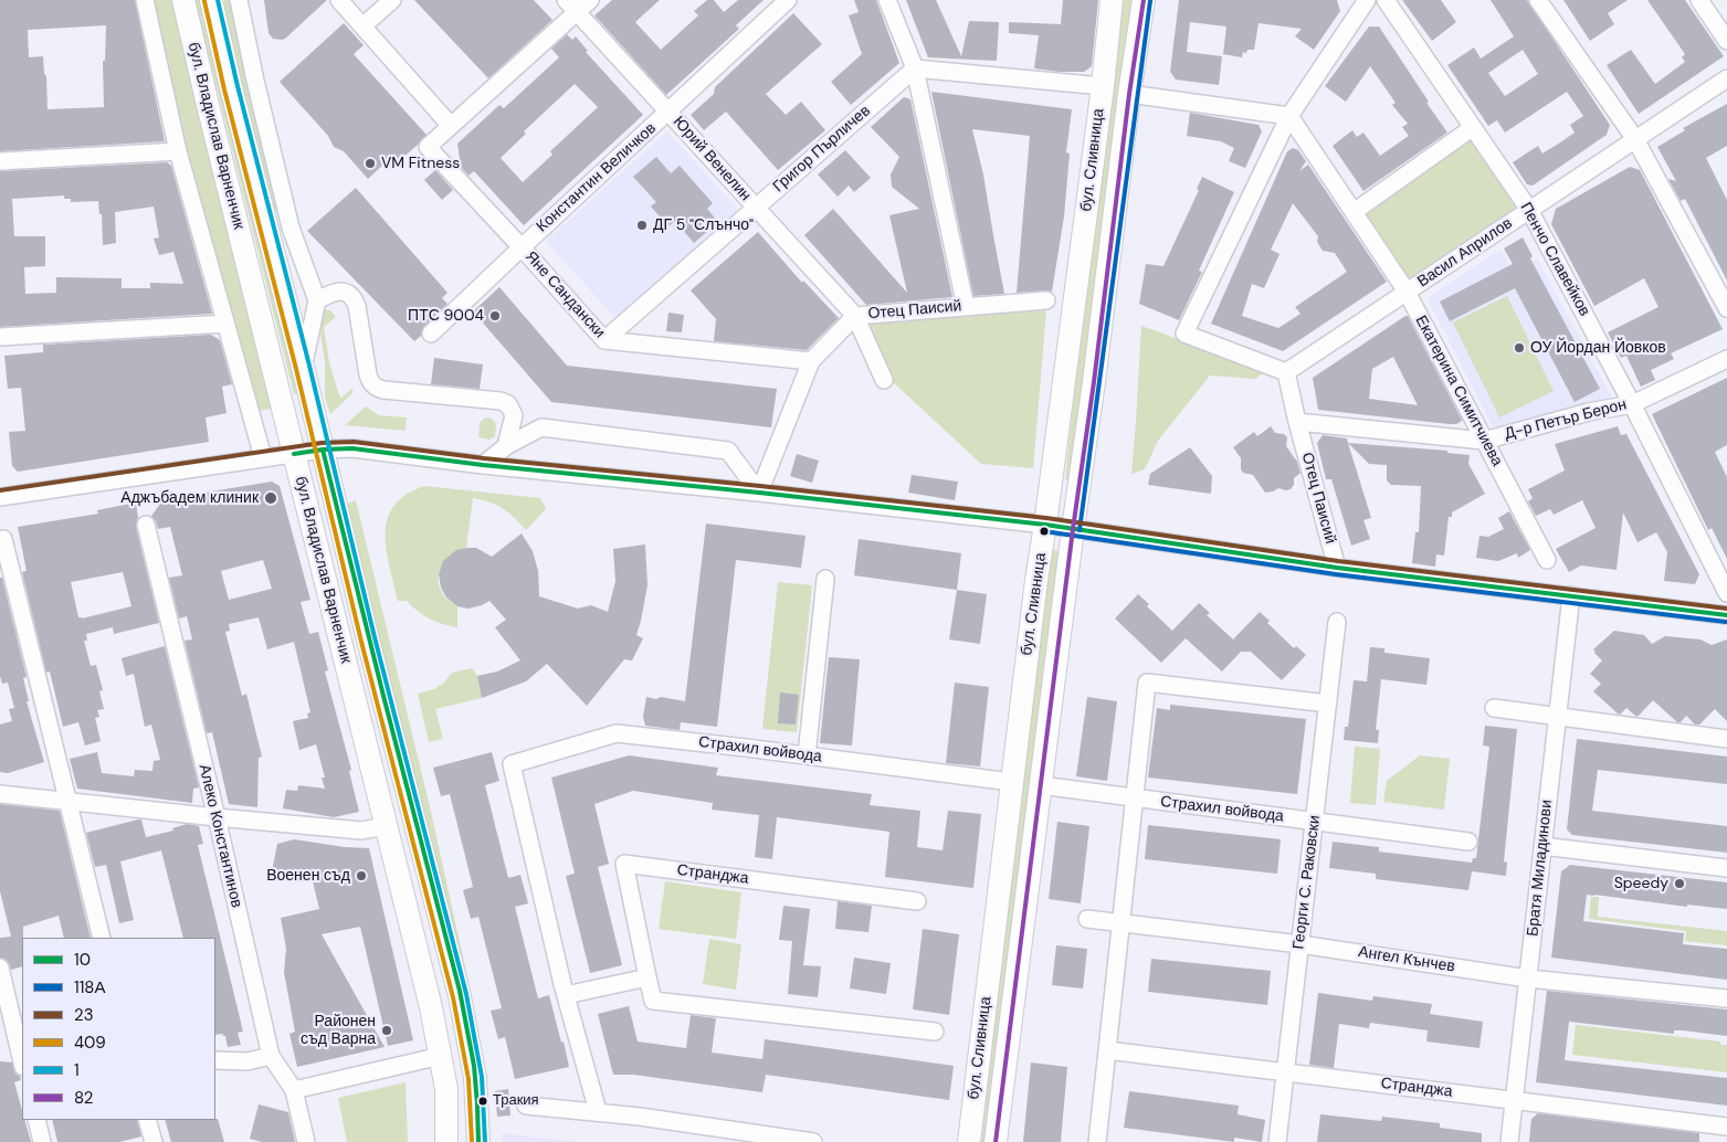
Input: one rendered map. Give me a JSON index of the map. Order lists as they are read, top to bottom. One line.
{"streets":{"main road":["бул. Владислав Варненчик","бул. Сливница"],"street":["Григор Пърличев","Юрий Венелин","Константин Величков","Васил Априлов","Пенчо Славейков","Яне Сандански","Отец Паисий","Екатерина Симитчиева","Д-р Петър Берон","Страхил войвода","Алеко Константинов","Братя Миладинови","Странджа","Георги С. Раковски","Ангел Кънчев"]},"crossings":[["бул. Владислав Варненчик","Отец Паисий"],["Григор Пърличев","Юрий Венелин"],["Григор Пърличев","Яне Сандански"],["Юрий Венелин","Константин Величков"],["Юрий Венелин","Отец Паисий"],["бул. Сливница","Отец Паисий"],["бул. Сливница","Страхил войвода"],["Константин Величков","Яне Сандански"],["Васил Априлов","Пенчо Славейков"],["Васил Априлов","Отец Паисий"],["Васил Априлов","Екатерина Симитчиева"],["Пенчо Славейков","Д-р Петър Берон"],["Яне Сандански","Отец Паисий"],["Отец Паисий","Д-р Петър Берон"],["Отец Паисий","Братя Миладинови"],["Екатерина Симитчиева","Д-р Петър Берон"],["Страхил войвода","Георги С. Раковски"],["Братя Миладинови","Странджа"],["Братя Миладинови","Ангел Кънчев"],["Странджа","Георги С. Раковски"],["Георги С. Раковски","Ангел Кънчев"]],"places":["VM Fitness","ДГ 5 \"Слънчо\"","ПТС 9004","ОУ Йордан Йовков","Аджъбадем клиник","Военен съд","Speedy","Районен съд Варна","Тракия"],"lines":["transit line 1","transit line 82","transit line 118А","transit line 409","transit line 23","transit line 10"],"legend":["10","118А","23","409","1","82"]}
